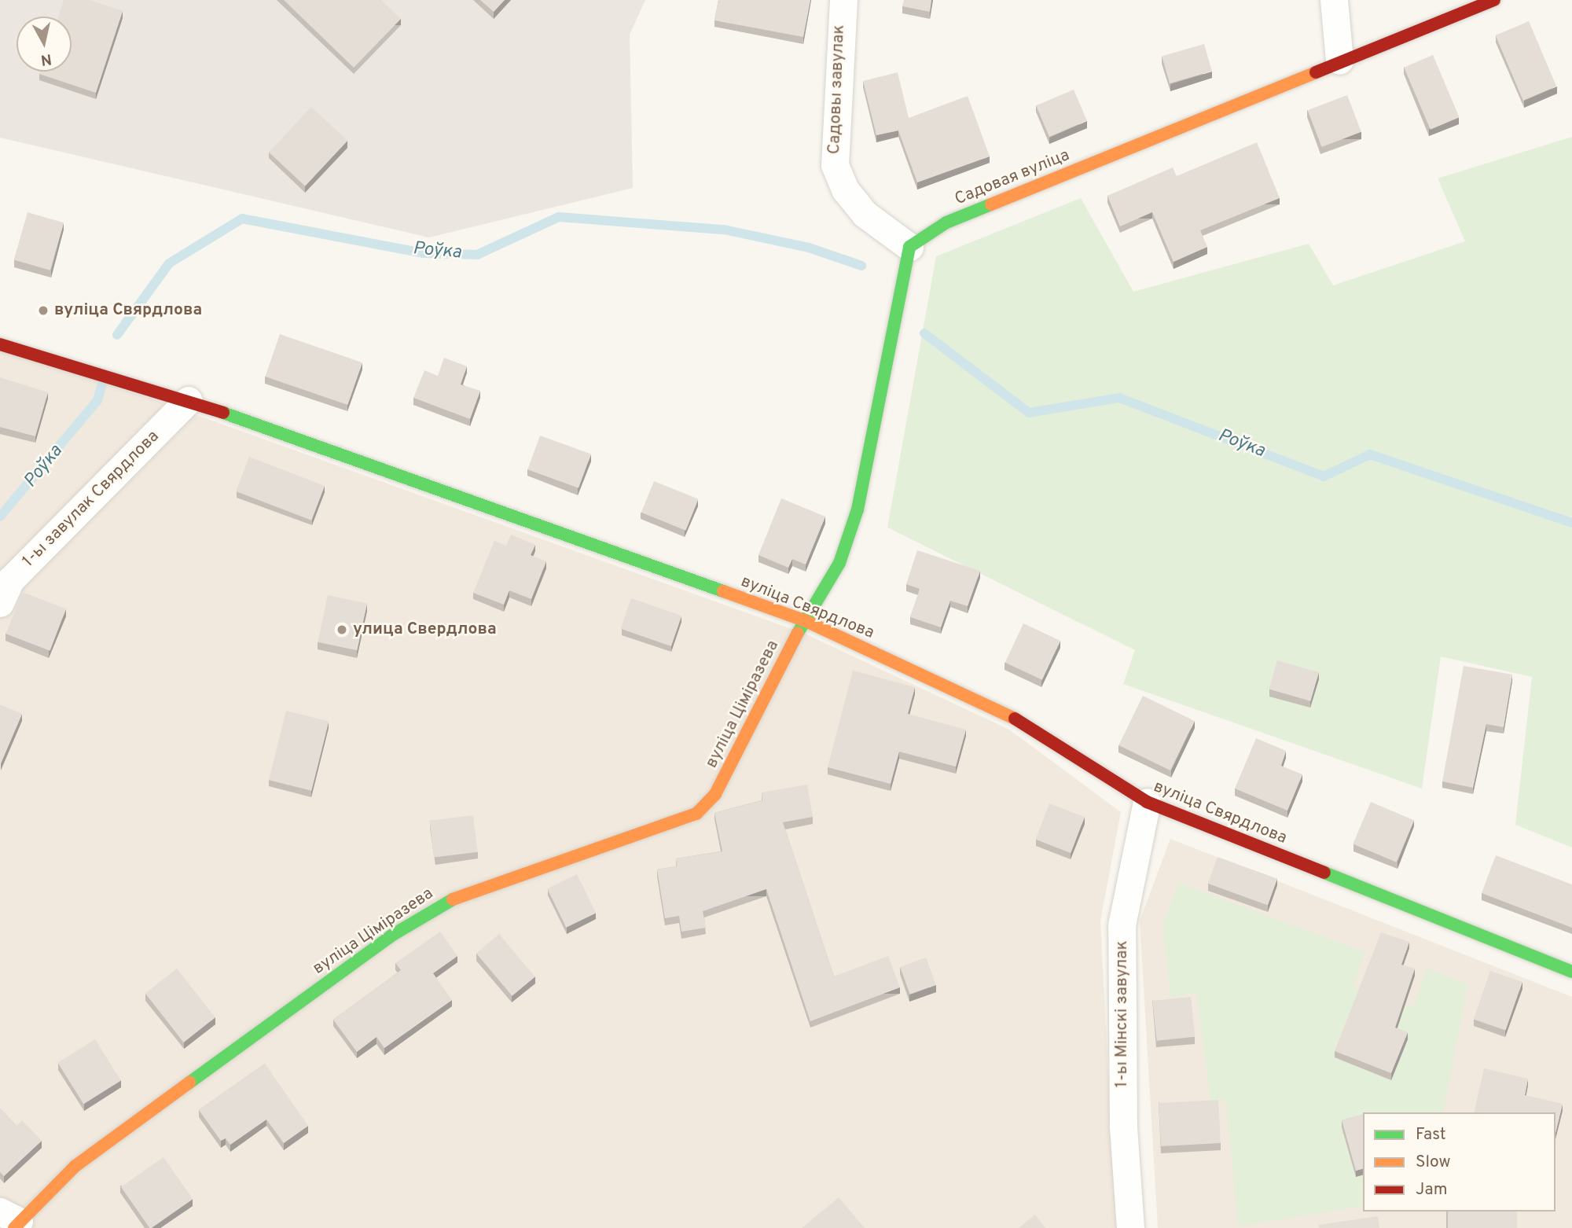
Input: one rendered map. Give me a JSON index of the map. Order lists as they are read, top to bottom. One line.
{"streets":{"street":["Садовы завулак","Садовая вуліца","1-ы завулак Свярдлова","вуліца Свярдлова","вуліца Ціміразева","1-ы Мінскі завулак"]},"crossings":[["Садовы завулак","Садовая вуліца"],["1-ы завулак Свярдлова","вуліца Свярдлова"],["вуліца Свярдлова","вуліца Ціміразева"],["вуліца Свярдлова","1-ы Мінскі завулак"]],"water":["Роўка"],"places":["вуліца Свярдлова","улица Свердлова"],"legend":["Fast","Slow","Jam"],"north":"bottom"}
